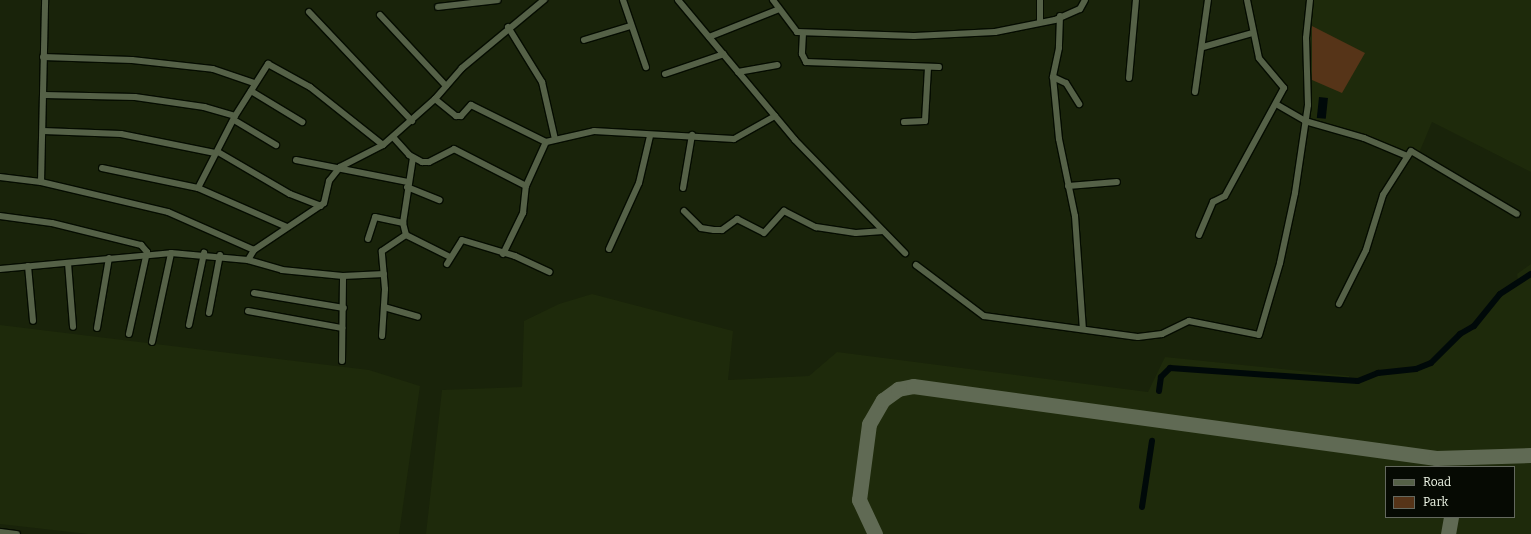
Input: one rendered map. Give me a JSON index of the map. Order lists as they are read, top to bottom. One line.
{"legend":["Road","Park"]}
